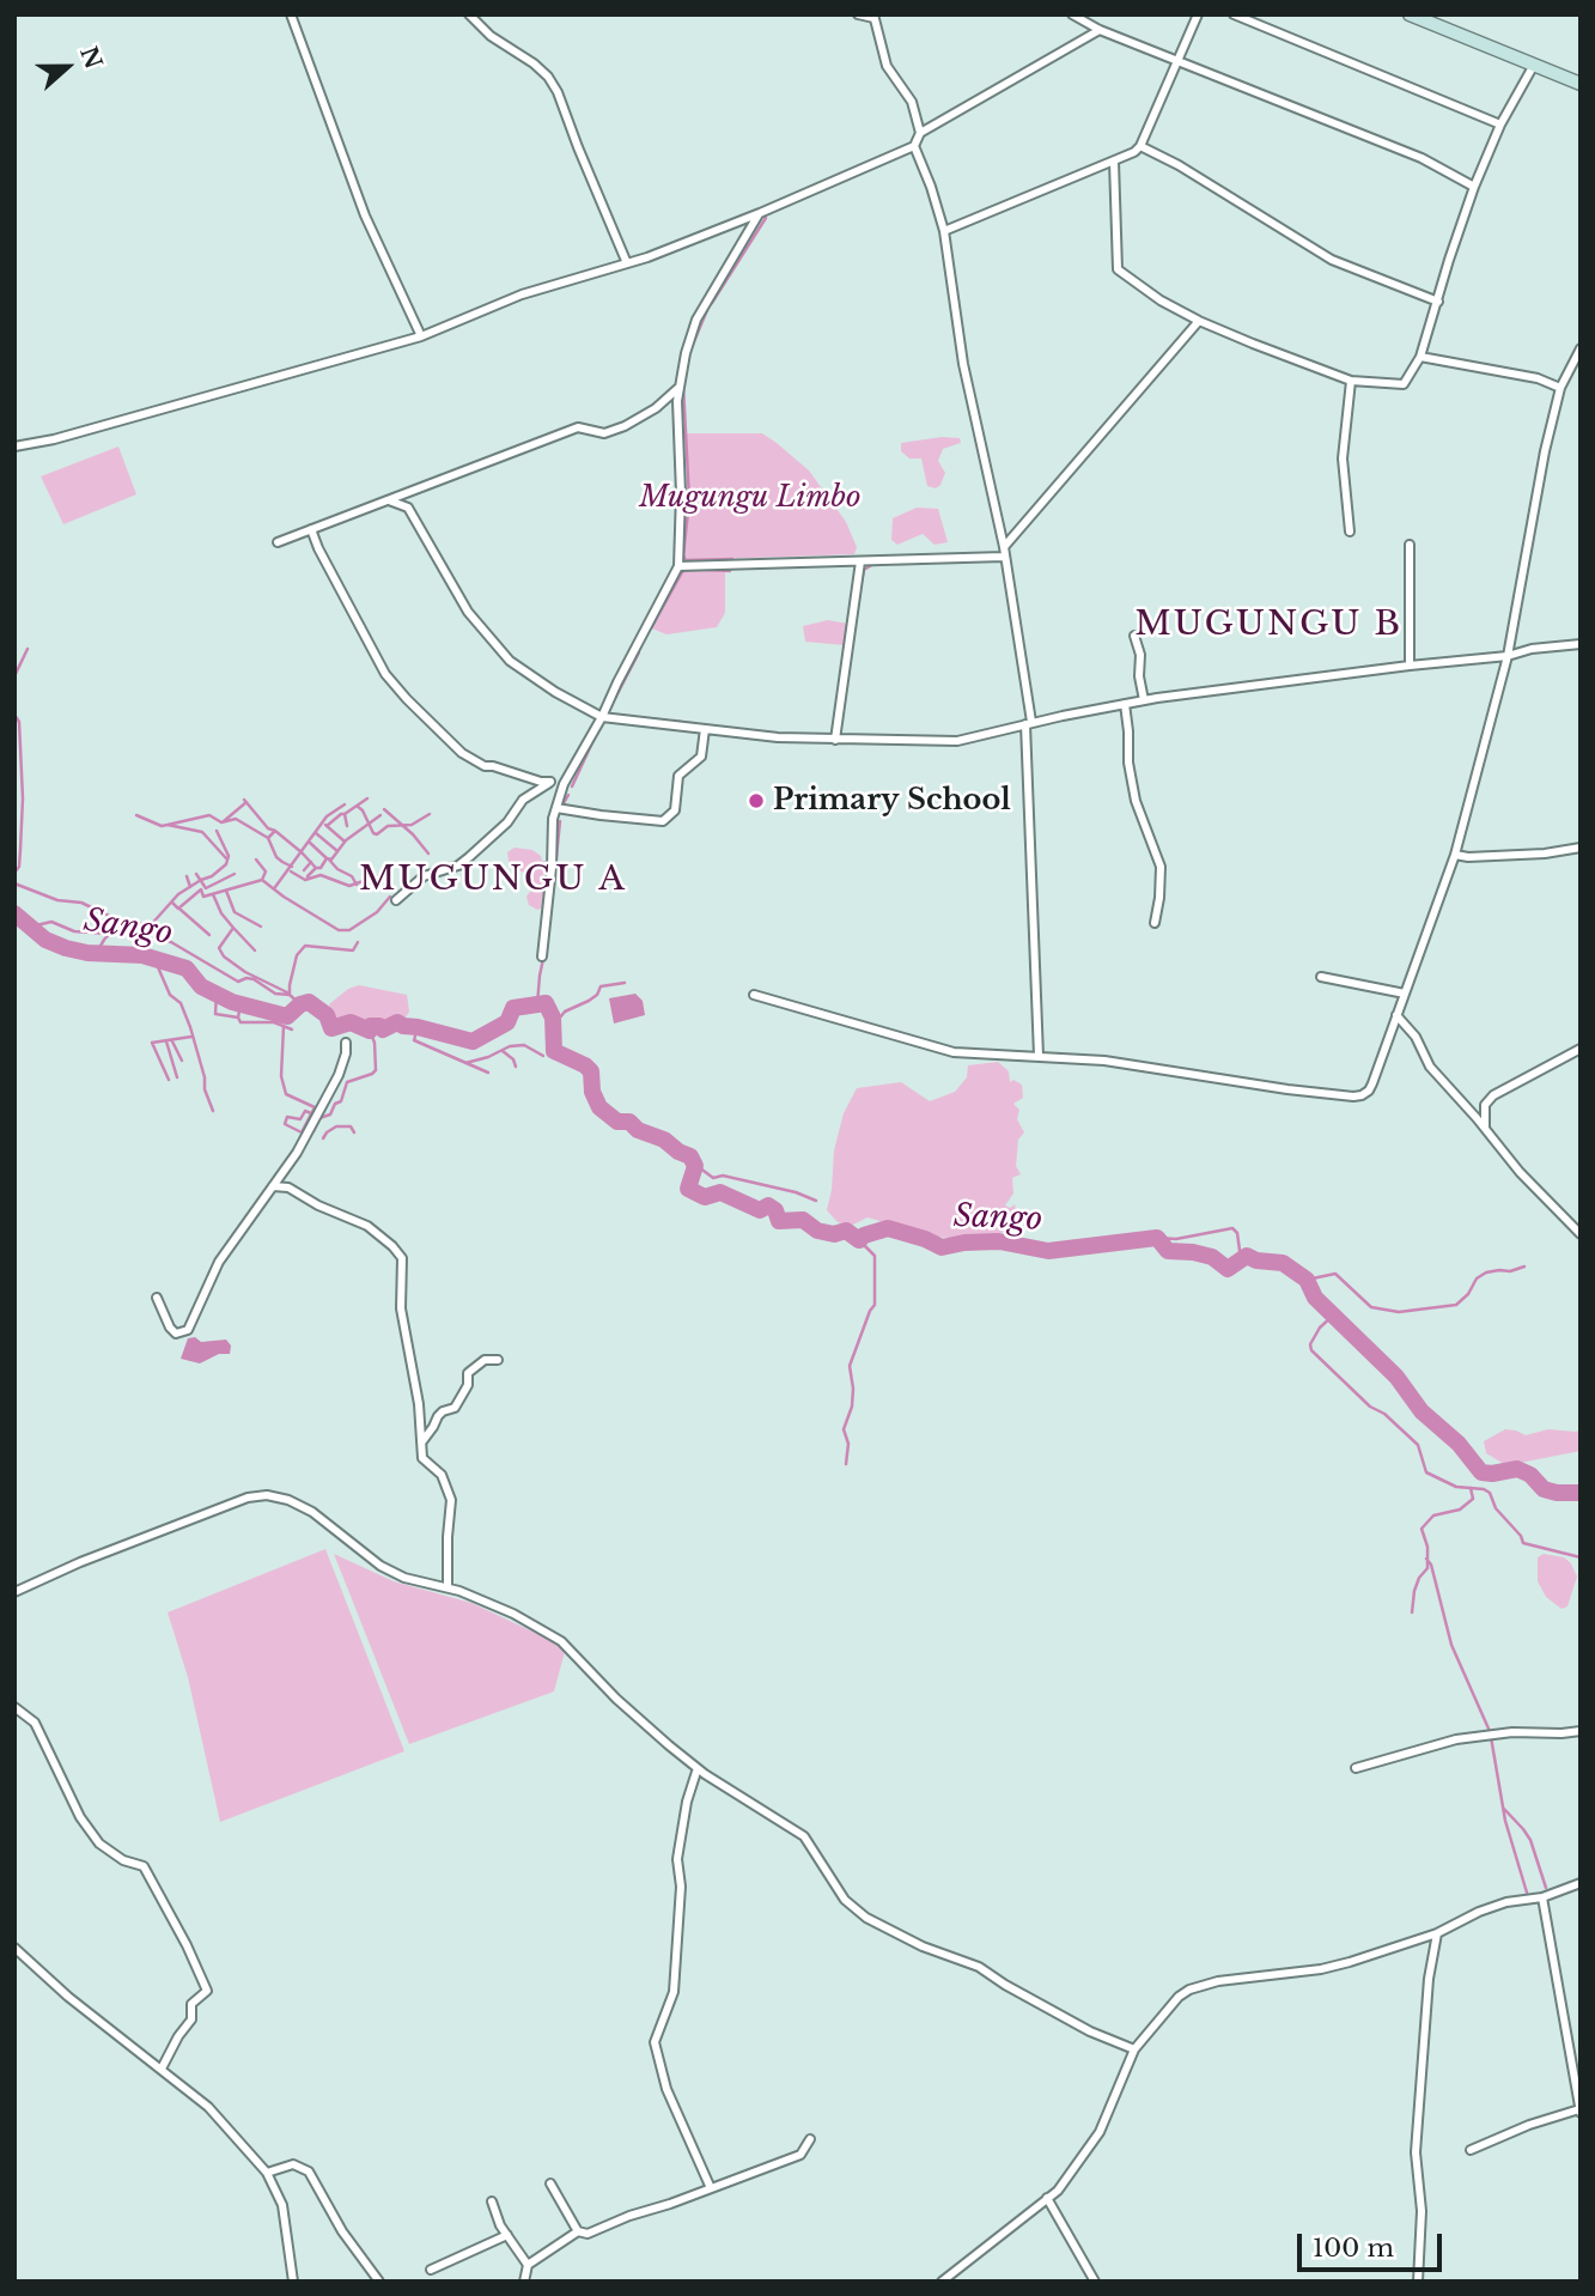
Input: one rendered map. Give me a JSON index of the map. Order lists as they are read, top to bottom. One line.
{"districts":["MUGUNGU B","MUGUNGU A"],"water":["Sango"],"parks":["Mugungu Limbo"],"places":["Primary School"],"scale_bar":"100 m","north":"right"}
